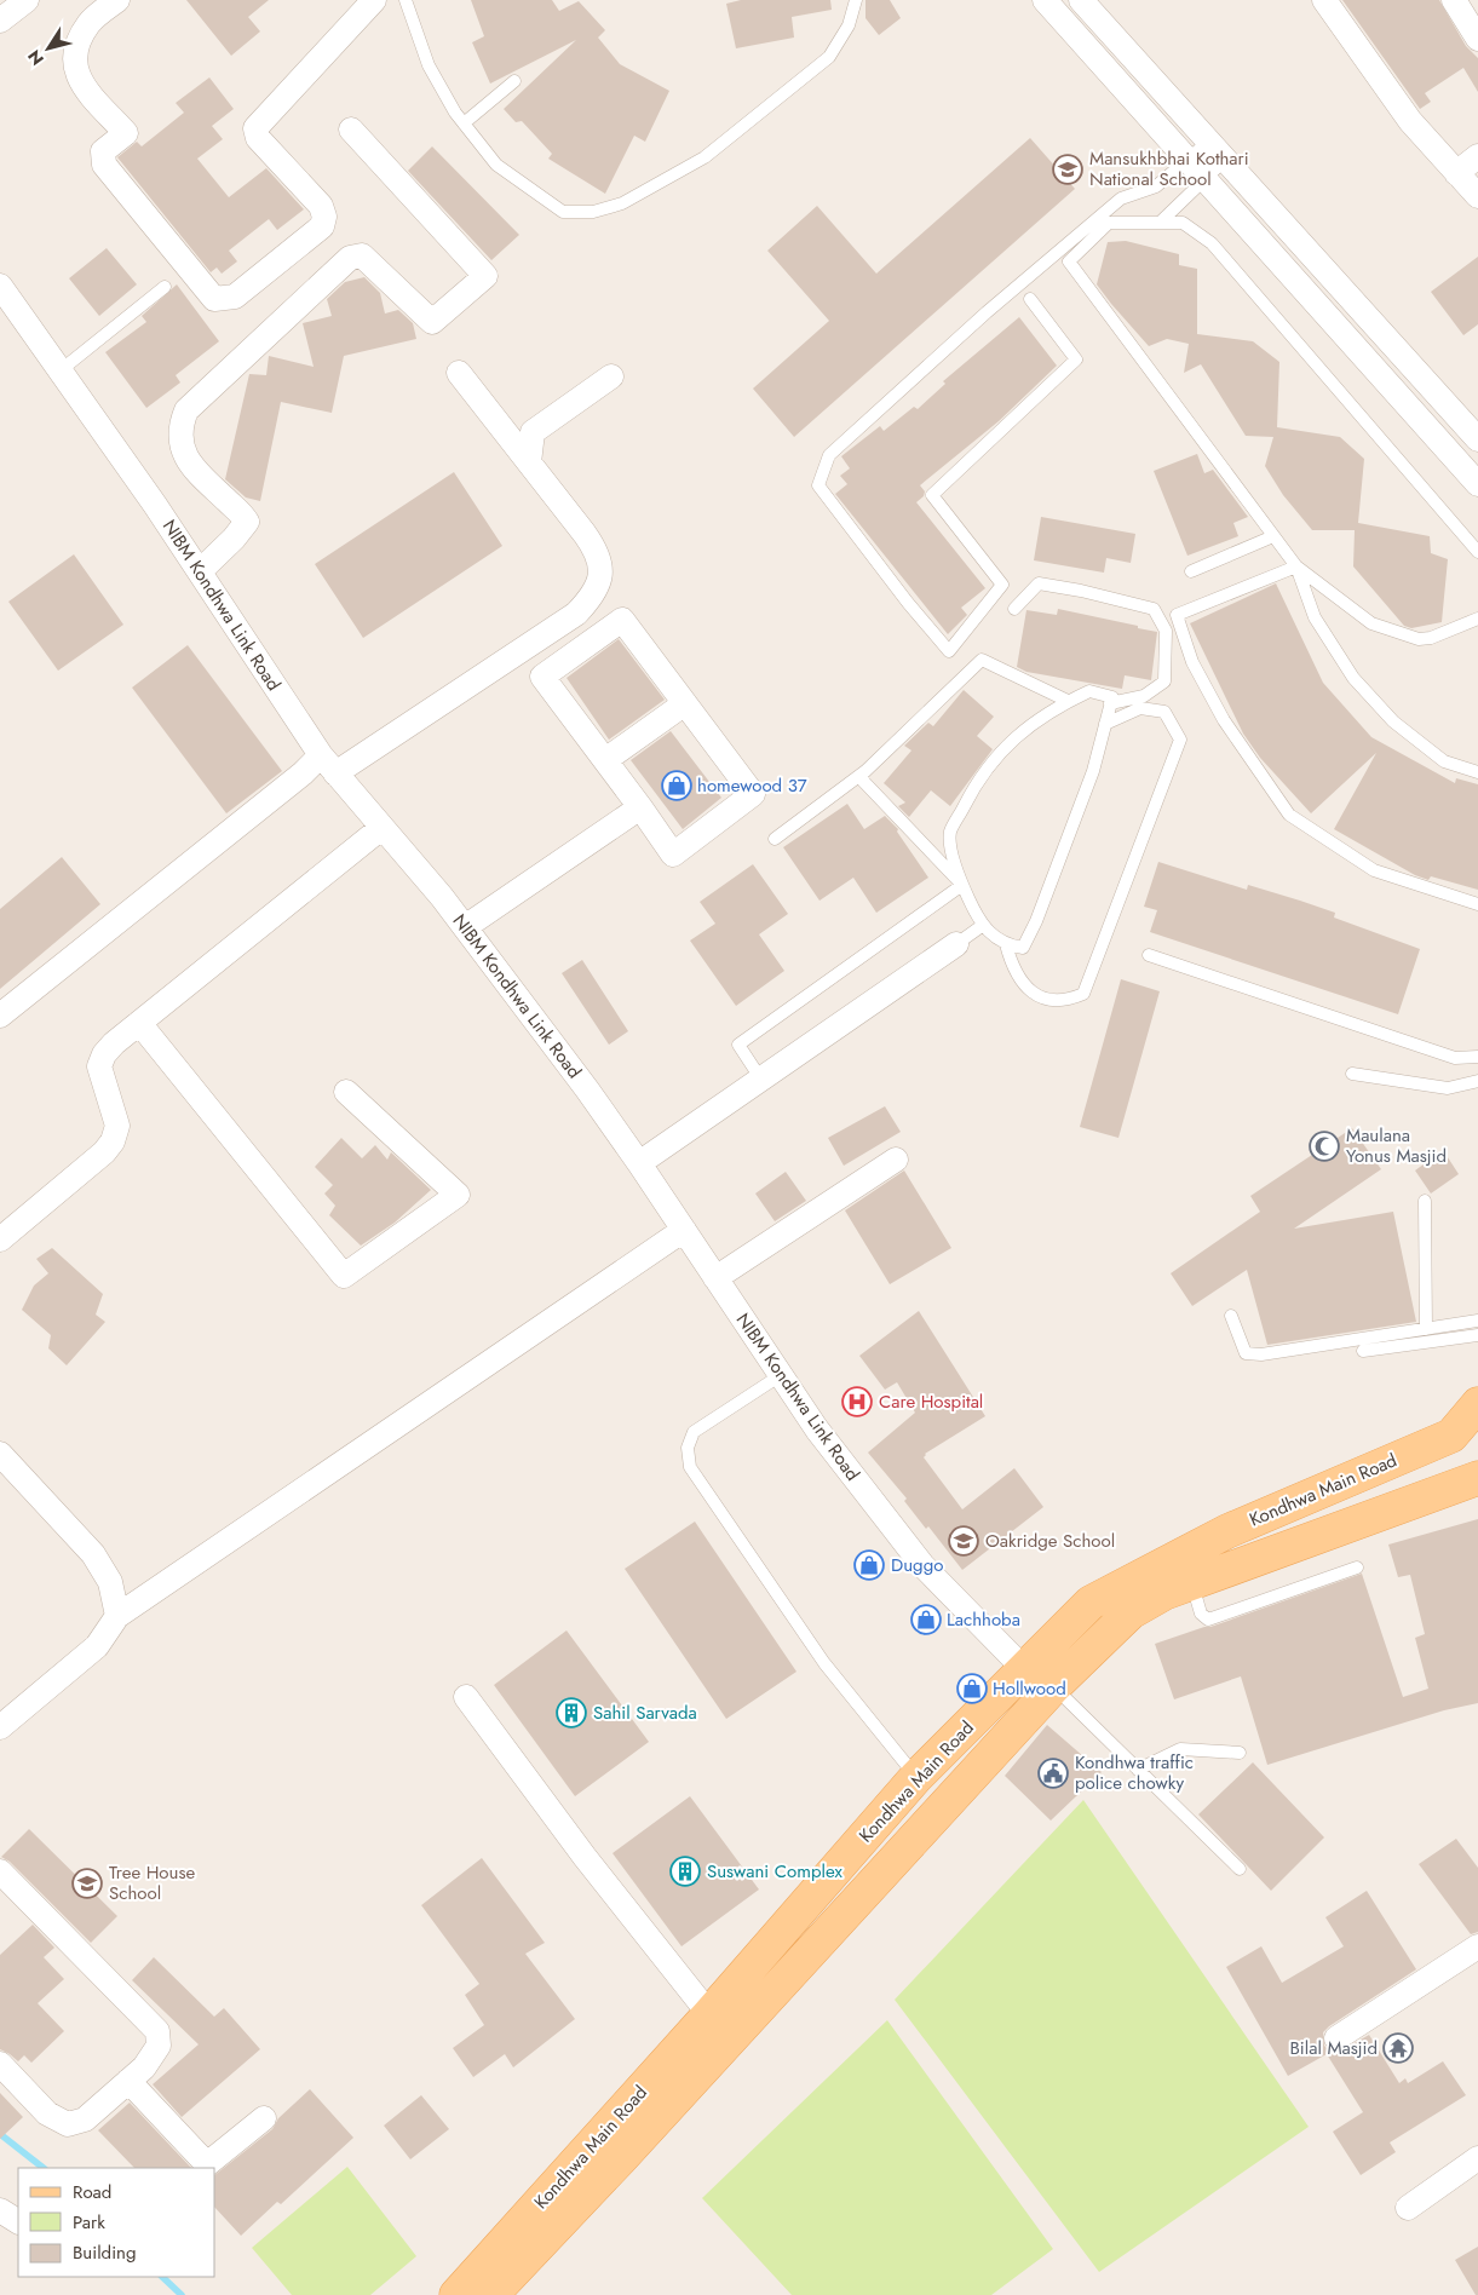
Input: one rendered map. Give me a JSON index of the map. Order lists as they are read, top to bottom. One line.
{"streets":{"main road":["Kondhwa Main Road"],"street":["NIBM Kondhwa Link Road"]},"crossings":[["NIBM Kondhwa Link Road","Kondhwa Main Road"]],"places":{"school or university":["Mansukhbhai Kothari National School","Oakridge School","Tree House School"],"shop":["homewood 37","Duggo","Lachhoba","Hollwood"],"mosque":["Maulana Yonus Masjid"],"hospital":["Care Hospital"],"building":["Sahil Sarvada","Suswani Complex"],"public building":["Kondhwa traffic police chowky"],"temple":["Bilal Masjid"]},"legend":["Road","Park","Building"],"north":"bottom left"}
